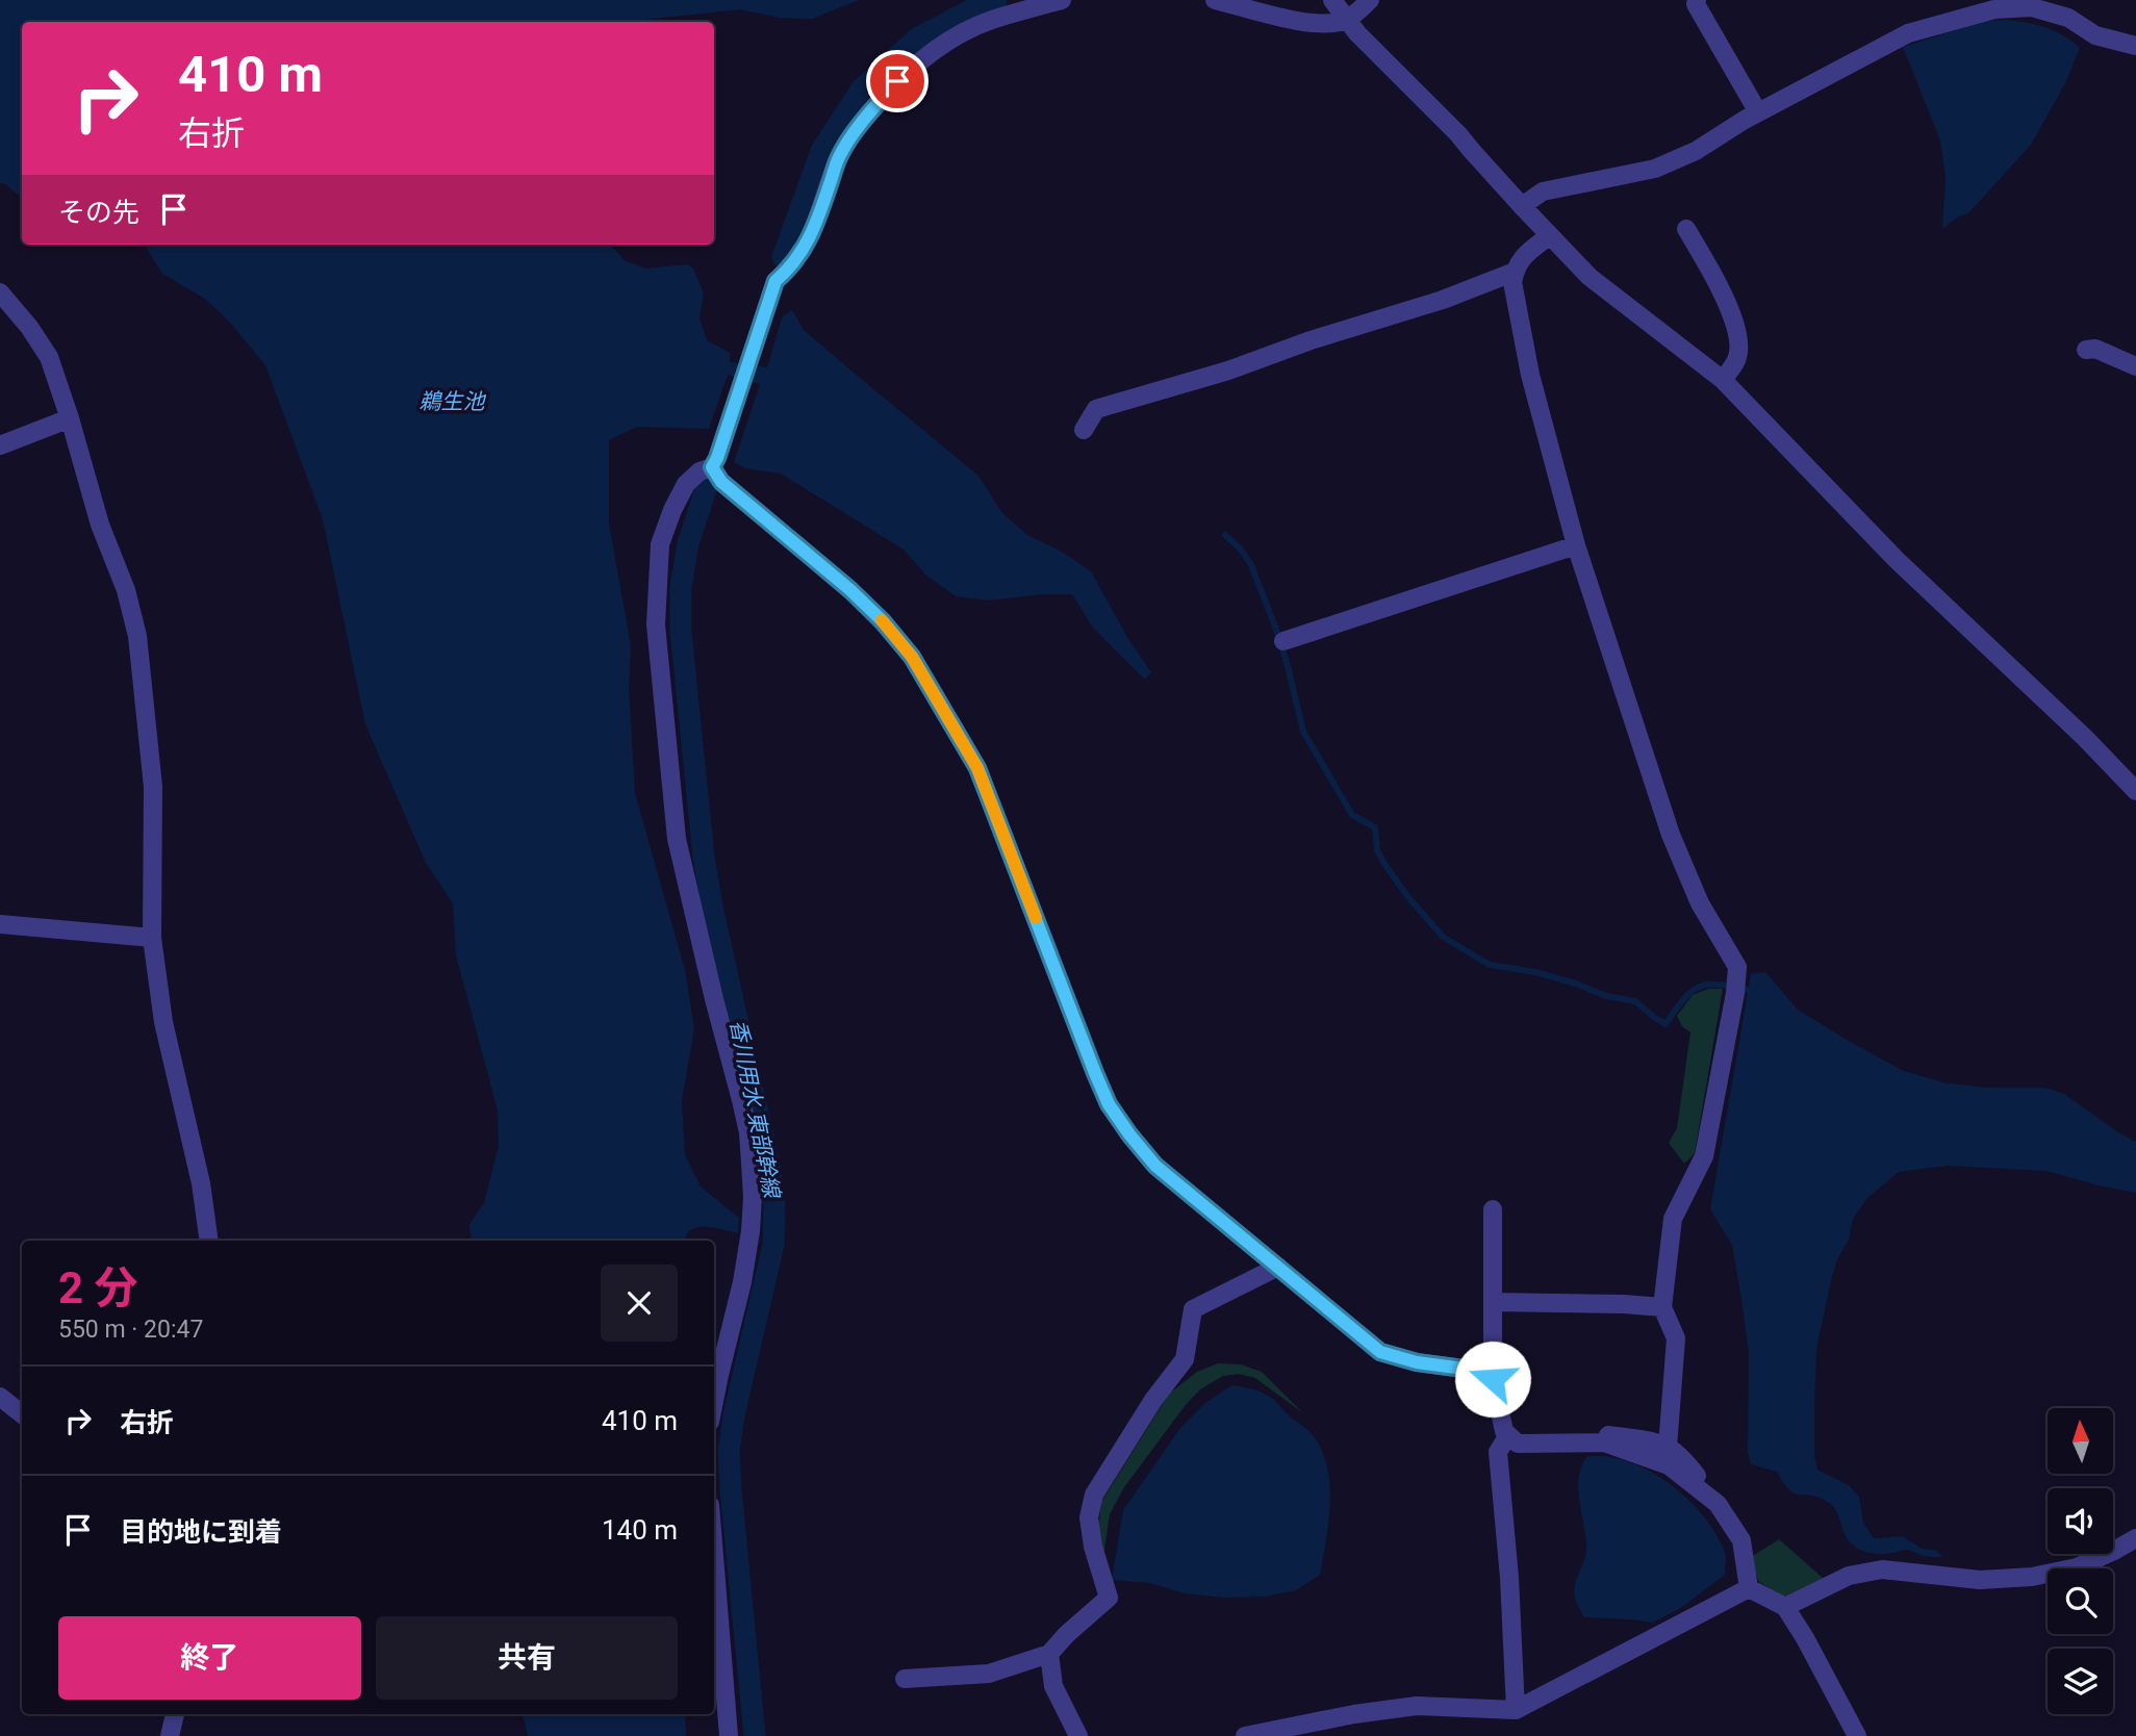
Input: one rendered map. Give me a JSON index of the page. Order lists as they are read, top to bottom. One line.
{"water":["鵜生池","香川用水 東部幹線"],"north":"top","page":{"turn":["410 m","右折"],"then":"その先","heading":["2 分","550 m · 20:47"],"list":[{"name":"右折","value":"410 m"},{"name":"目的地に到着","value":"140 m"}],"buttons":["終了","共有"]}}
